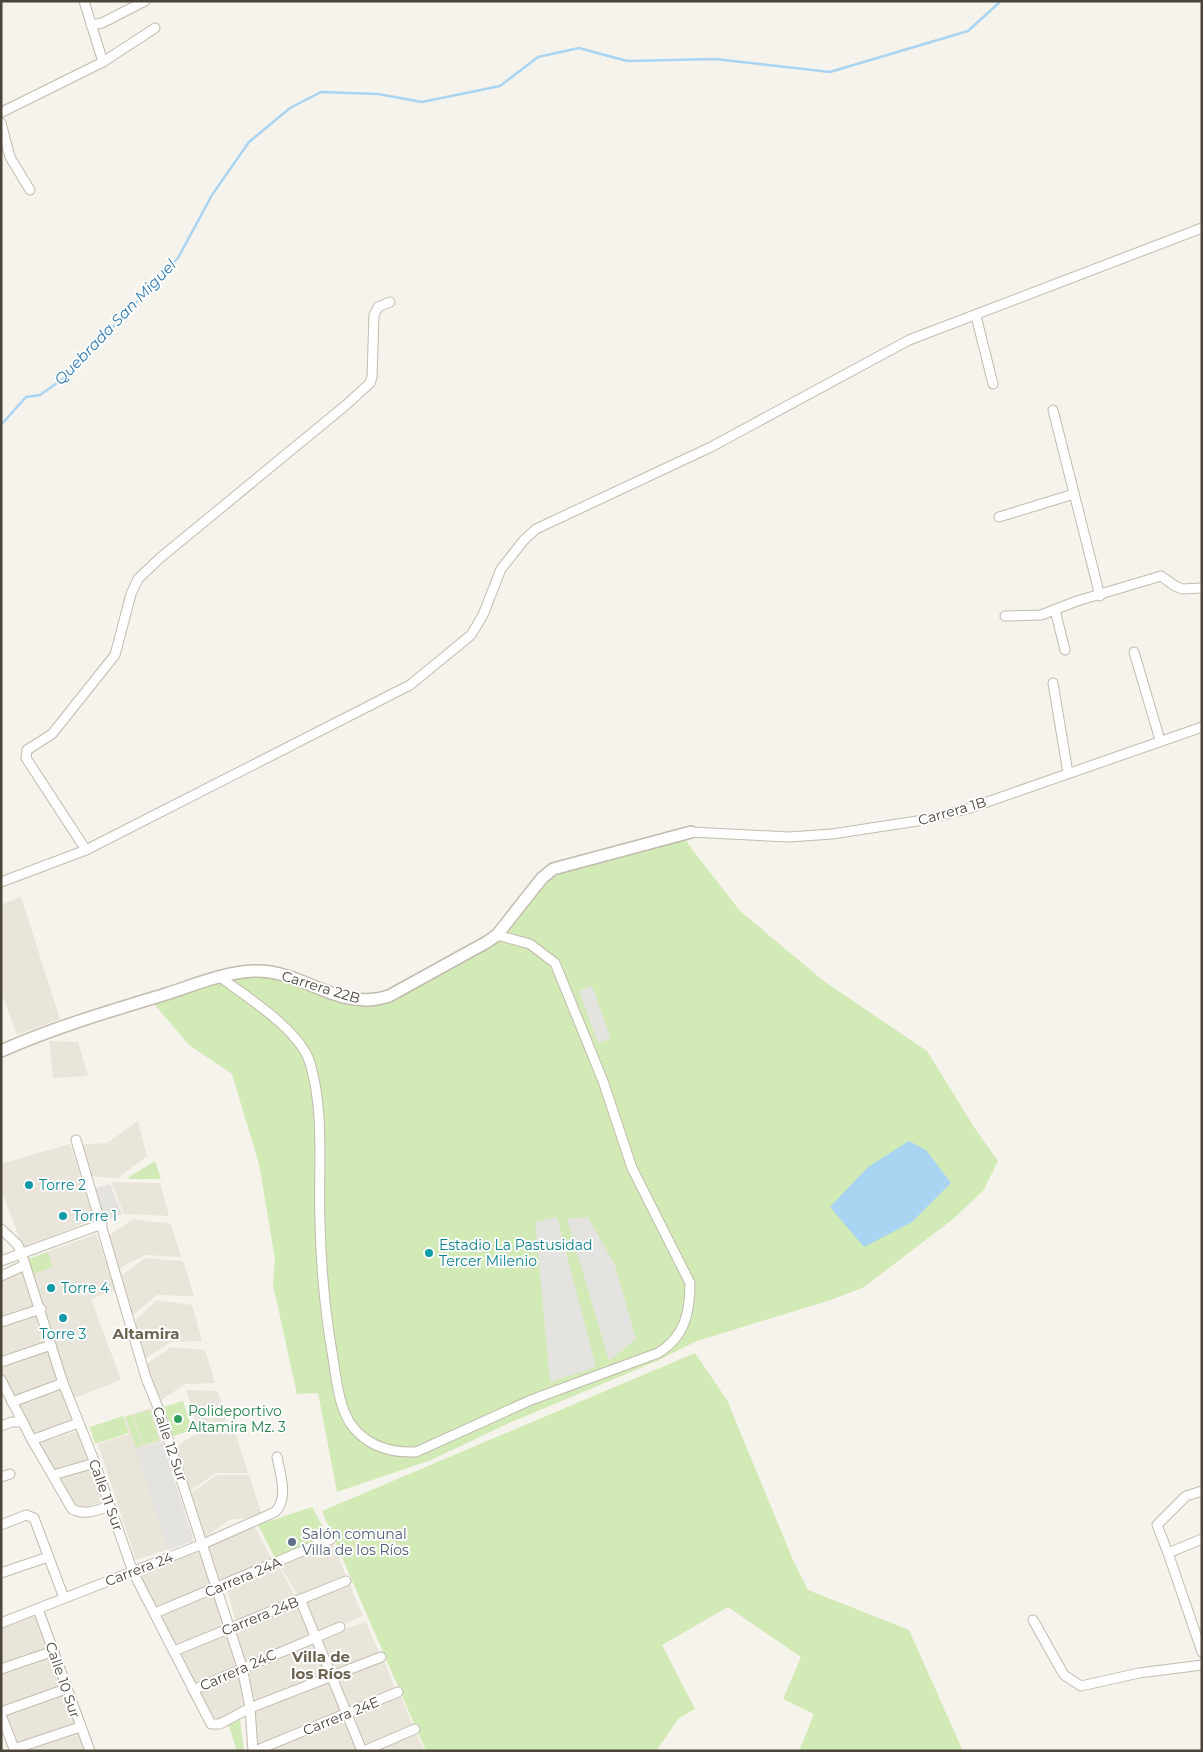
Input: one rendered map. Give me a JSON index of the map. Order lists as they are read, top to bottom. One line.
{"streets":{"street":["Carrera 1B","Carrera 22B","Calle 12 Sur","Calle 11 Sur","Carrera 24","Carrera 24A","Carrera 24B","Carrera 24C","Calle 10 Sur","Carrera 24E"]},"crossings":[["Carrera 1B","Carrera 22B"],["Calle 12 Sur","Calle 11 Sur"],["Calle 12 Sur","Carrera 24"],["Calle 12 Sur","Carrera 24A"],["Calle 12 Sur","Carrera 24B"],["Calle 12 Sur","Carrera 24C"],["Calle 12 Sur","Carrera 24E"],["Calle 11 Sur","Carrera 24"],["Calle 11 Sur","Carrera 24A"],["Calle 11 Sur","Carrera 24B"],["Calle 11 Sur","Carrera 24C"],["Carrera 24","Calle 10 Sur"]],"districts":["Altamira","Villa de los Ríos"],"water":["Quebrada San Miguel"],"places":["Torre 2","Torre 1","Estadio La Pastusidad Tercer Milenio","Torre 4","Torre 3","Polideportivo Altamira Mz. 3","Salón comunal Villa de los Ríos"]}
